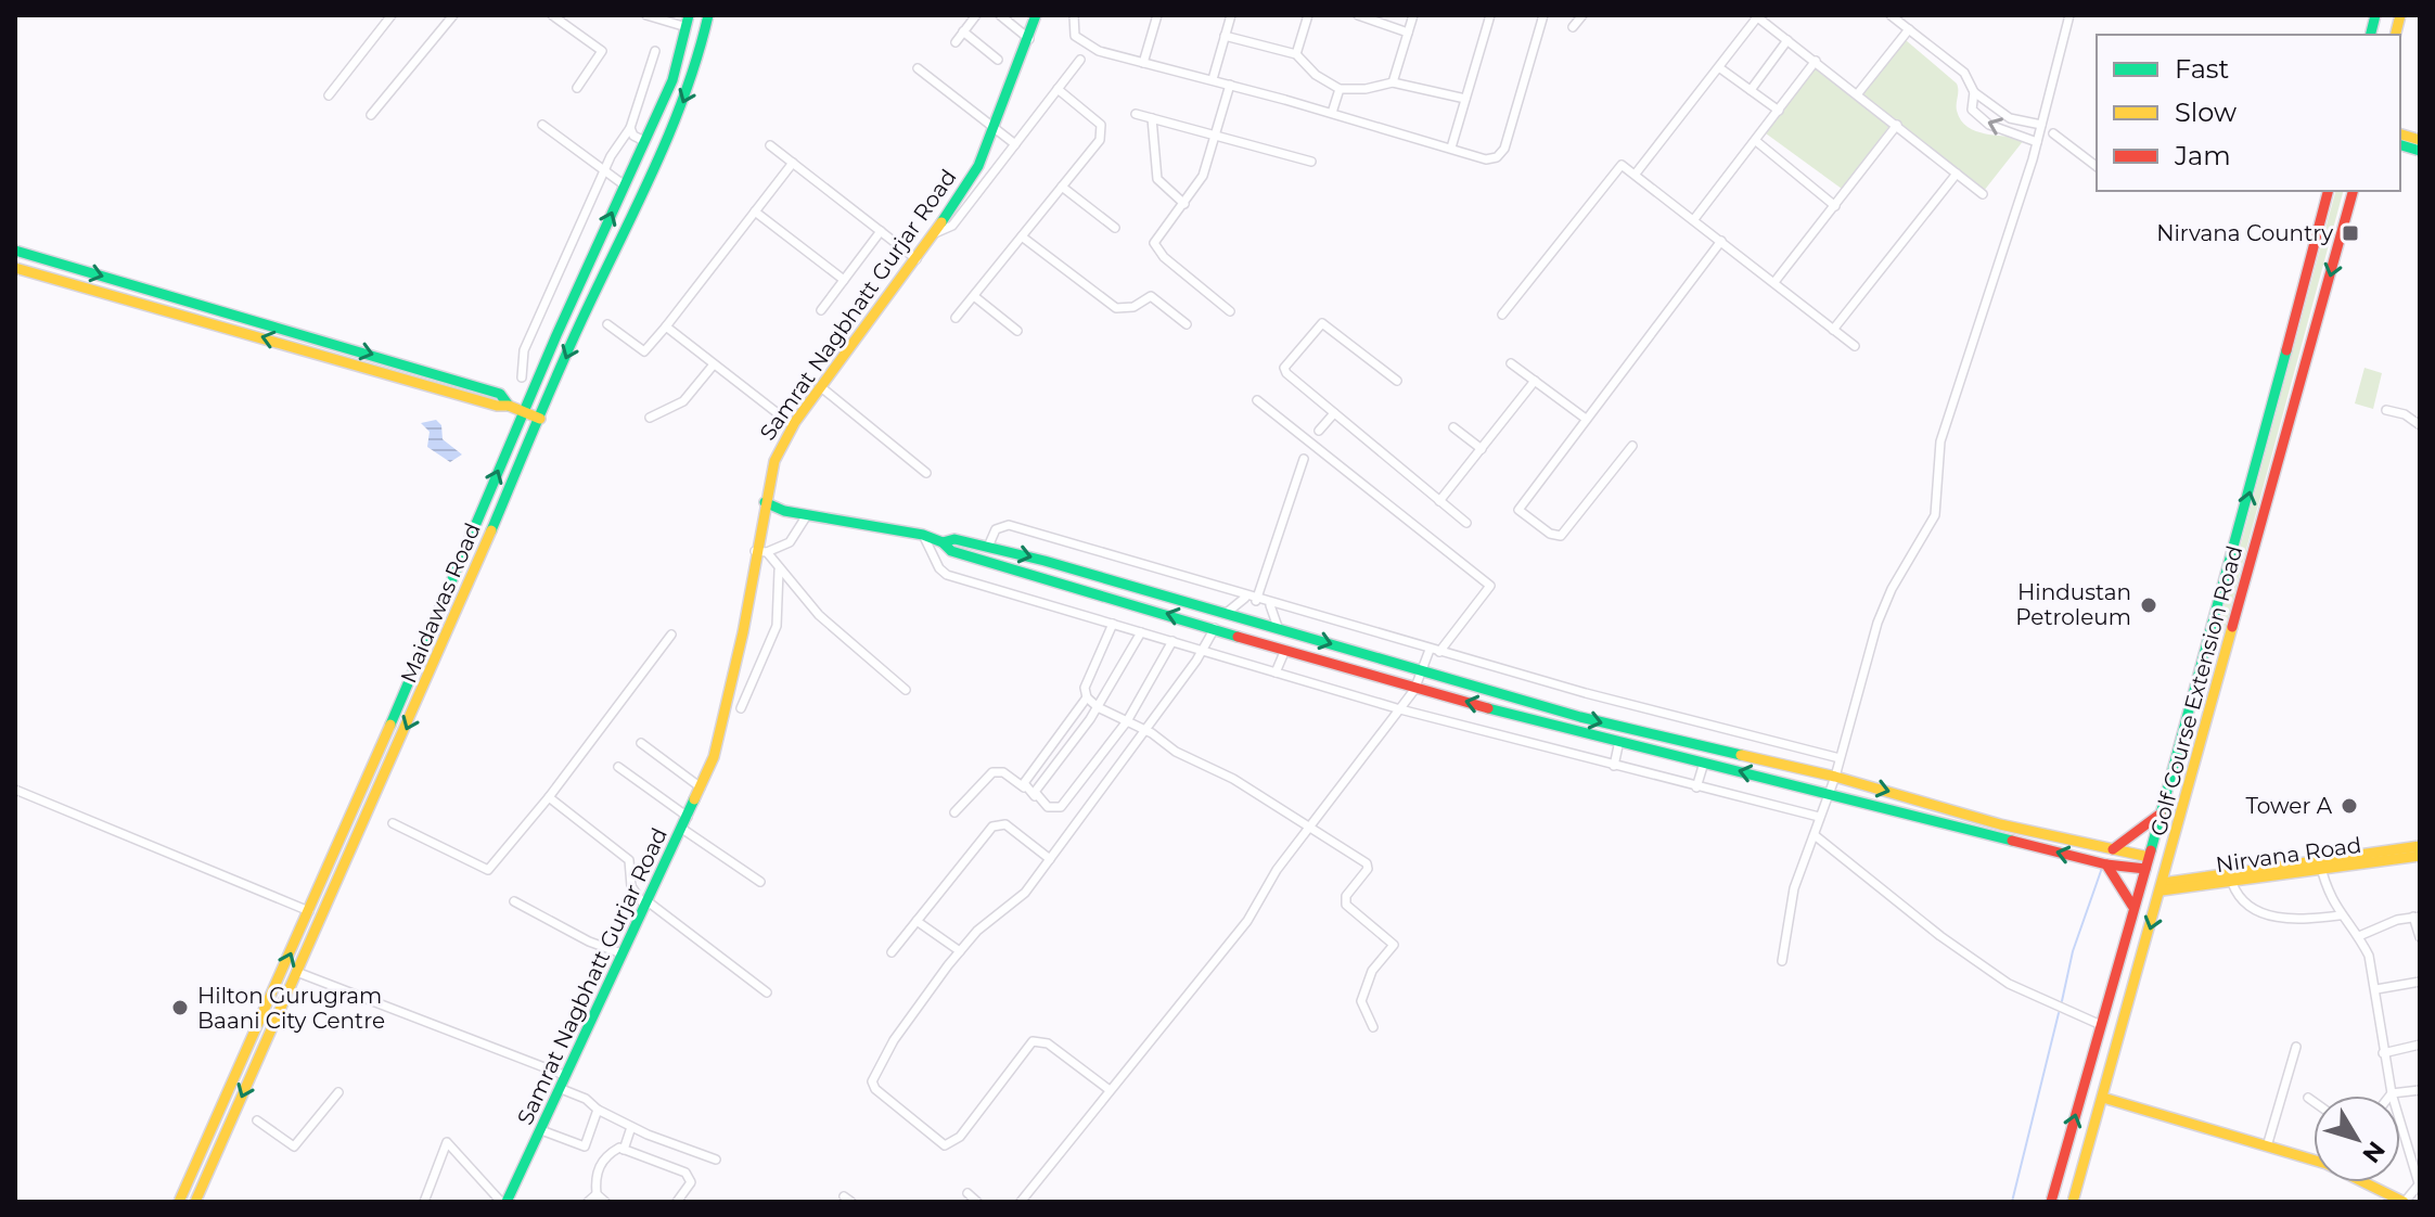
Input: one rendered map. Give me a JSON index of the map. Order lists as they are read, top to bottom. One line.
{"streets":{"street":["Samrat Nagbhatt Gurjar Road","Maidawas Road","Golf Course Extension Road","Nirvana Road"]},"crossings":[["Golf Course Extension Road","Nirvana Road"]],"places":{"transit":["Nirvana Country"],"other":["Hindustan Petroleum","Tower A","Hilton Gurugram Baani City Centre"]},"legend":["Fast","Slow","Jam"],"north":"bottom right"}
